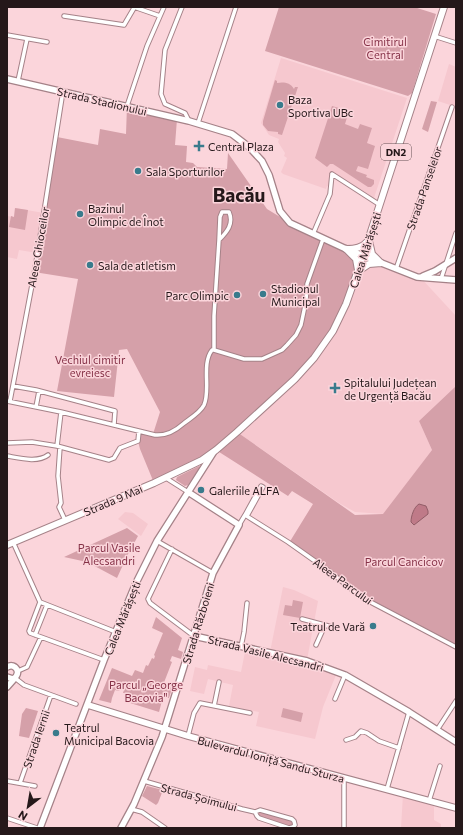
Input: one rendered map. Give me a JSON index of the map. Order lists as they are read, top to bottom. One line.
{"streets":{"main road":["DN2","Calea Mărășești","Strada 9 Mai"],"street":["Strada Stadionului","Strada Panselelor","Aleea Ghioceilor","Aleea Parcului","Strada Războieni","Strada Vasile Alecsandri","Strada Iernii","Bulevardul Ioniță Sandu Sturza","Strada Șoimului"]},"crossings":[["Strada Stadionului","Strada Panselelor"],["Strada Stadionului","Aleea Ghioceilor"],["Strada Stadionului","Calea Mărășești"],["Calea Mărășești","Strada 9 Mai"],["Calea Mărășești","Bulevardul Ioniță Sandu Sturza"],["Strada Războieni","Strada Vasile Alecsandri"],["Strada Războieni","Bulevardul Ioniță Sandu Sturza"],["Strada Războieni","Strada Șoimului"]],"districts":["Bacău"],"parks":["Cimitirul Central","Vechiul cimitir evreiesc","Parcul Vasile Alecsandri","Parcul Cancicov","Parcul „George Bacovia\""],"places":{"other":["Baza Sportiva UBc","Sala Sporturilor","Bazinul Olimpic de Înot","Sala de atletism","Stadionul Municipal","Parc Olimpic","Galeriile ALFA","Teatrul de Vară","Teatrul Municipal Bacovia"],"health":["Central Plaza","Spitalului Județean de Urgență Bacău"]},"north":"bottom left"}
